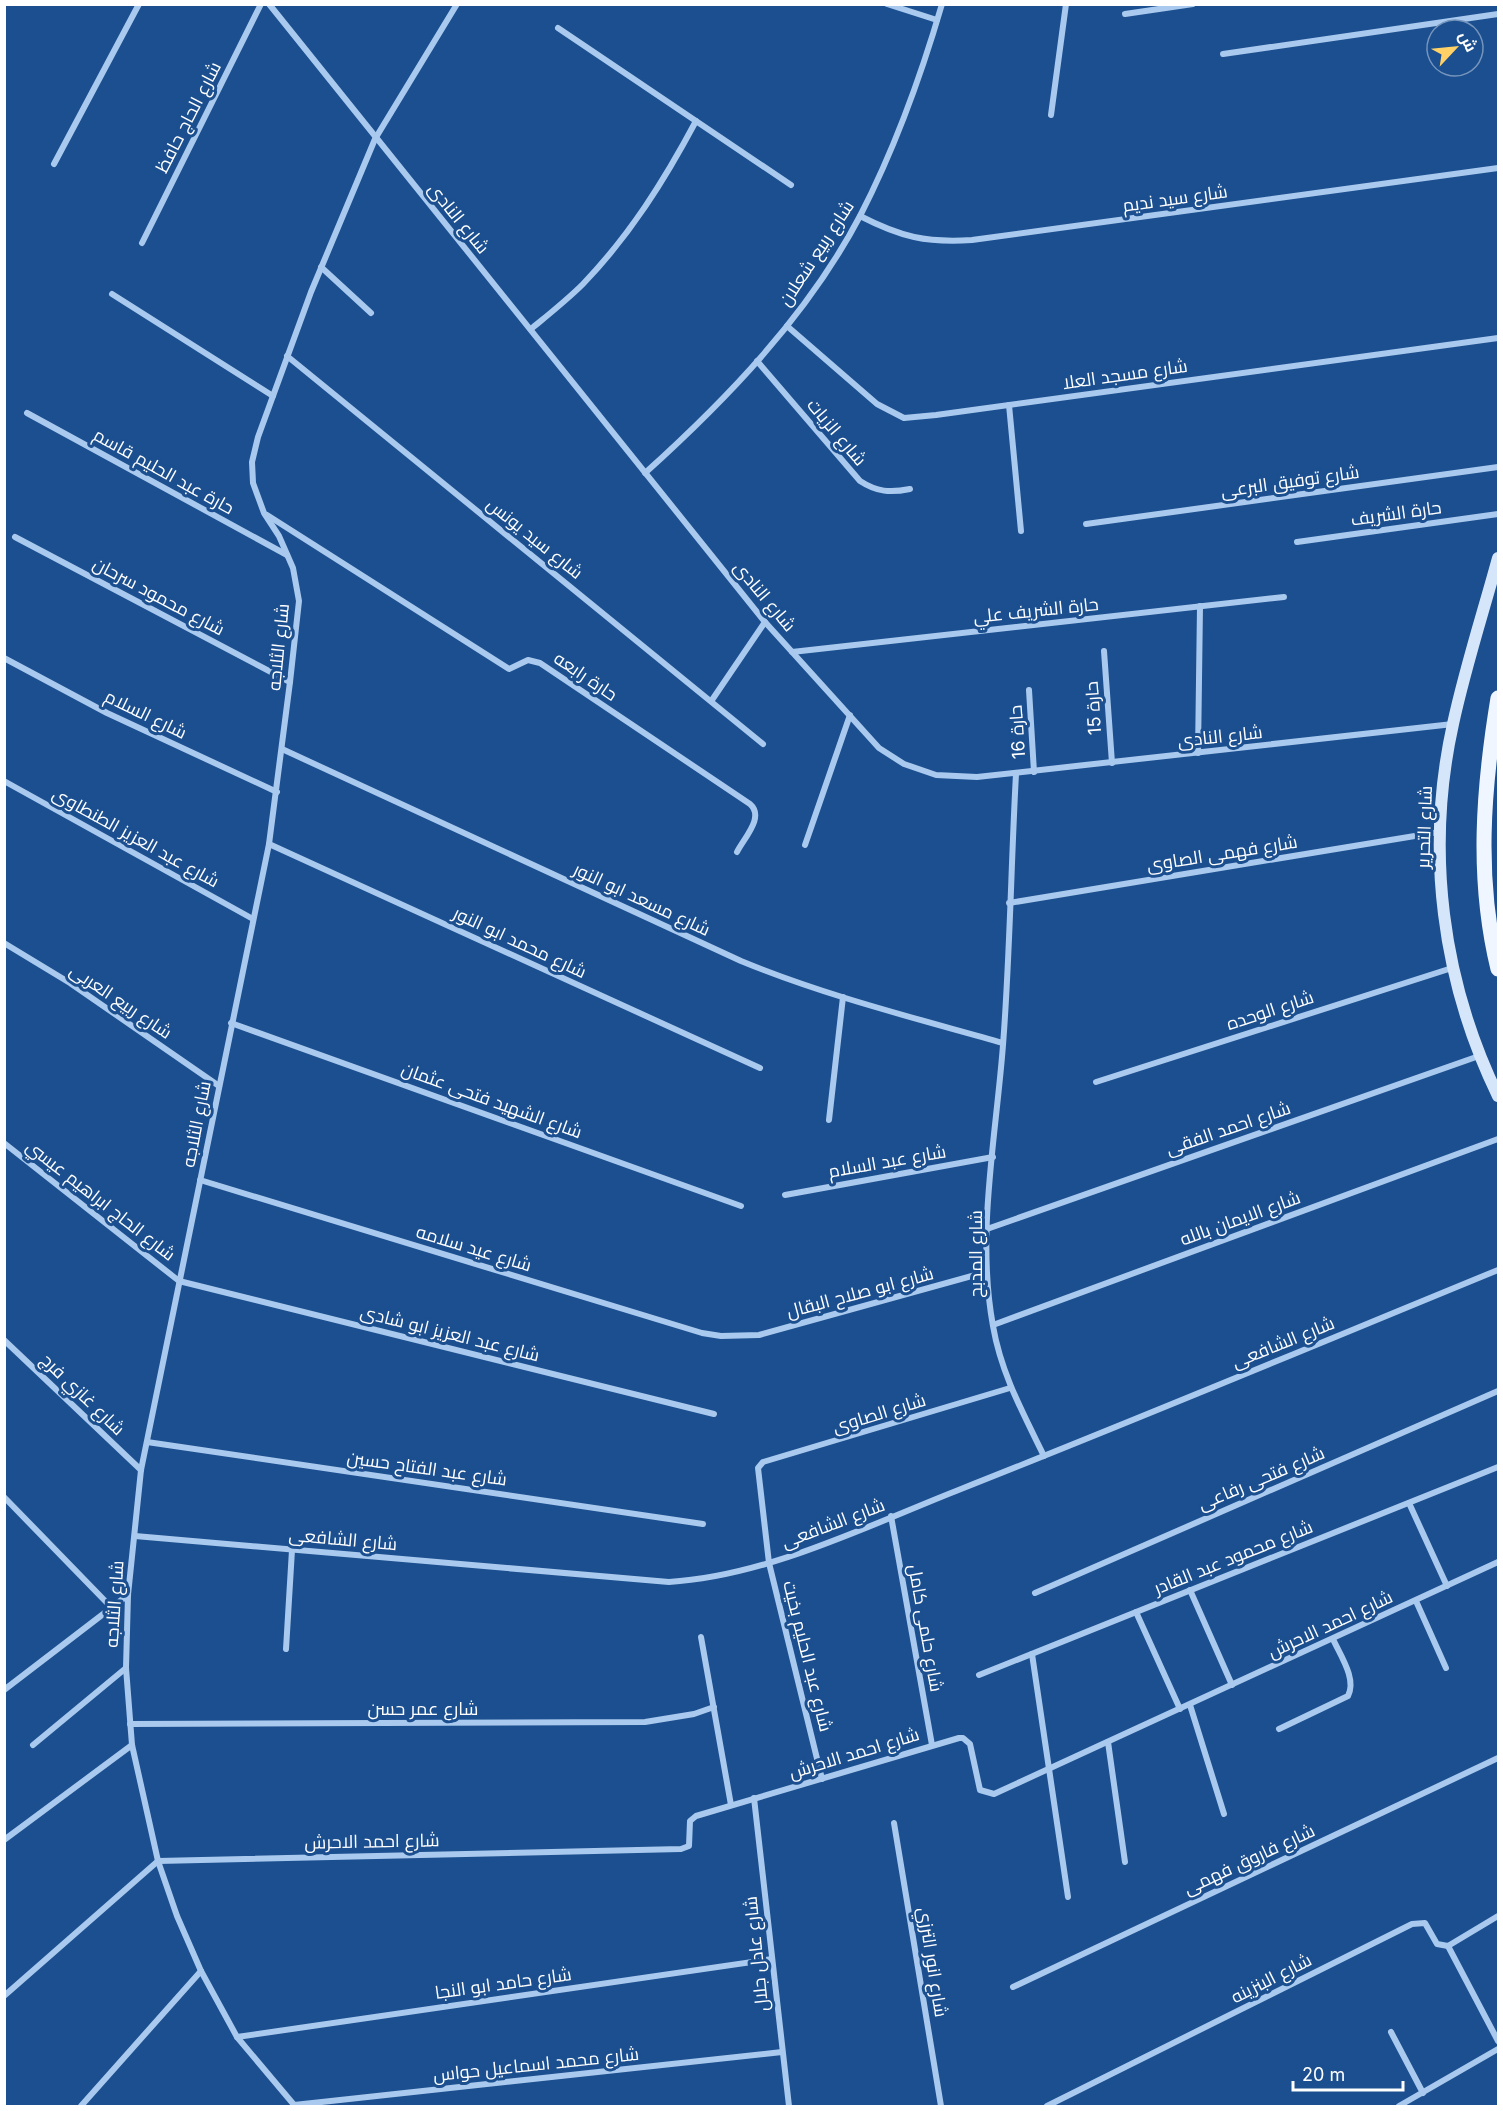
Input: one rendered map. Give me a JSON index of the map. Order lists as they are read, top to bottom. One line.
{"streets":{"street":["شارع الحاج حافظ","شارع سيد نديم","شارع النادى","شارع ربيع شعلان","شارع مسجد العلا","شارع الزيات","حارة عبد الحليم قاسم","شارع توفيق البرعى","حارة الشريف","شارع سيد يونس","شارع محمود سرحان","حارة الشريف علي","شارع الثلاجه","حارة رابعه","حارة 15","شارع السلام","حارة 16","شارع التحرير","شارع عبد العزيز الطنطاوى","شارع فهمى الصاوى","شارع مسعد ابو النور","شارع محمد ابو النور","شارع ربيع العربى","شارع الوحده","شارع الشهيد فتحى عثمان","شارع احمد الفقى","شارع عبد السلام","شارع الحاج ابراهيم عيسي","شارع الايمان بالله","شارع عيد سلامه","شارع المدبح","شارع ابو صلاح البقال","شارع عبد العزيز ابو شادى","شارع الشافعى","شارع غازي فرج","شارع الصاوى","شارع عبد الفتاح حسين","شارع فتحى رفاعى","شارع محمود عبد القادر","شارع احمد الاحرش","شارع حلمى كامل","شارع عبد الحليم بخيت","شارع عمر حسن","شارع فاروق فهمى","شارع عادل جلال","شارع انور الترزي","شارع البنزينه","شارع حامد ابو النجا","شارع محمد اسماعيل حواس"]},"crossings":[["شارع سيد نديم","شارع ربيع شعلان"],["شارع النادى","شارع ربيع شعلان"],["شارع النادى","حارة الشريف علي"],["شارع النادى","شارع الثلاجه"],["شارع النادى","حارة 15"],["شارع النادى","حارة 16"],["شارع النادى","شارع التحرير"],["شارع النادى","شارع المدبح"],["شارع ربيع شعلان","شارع مسجد العلا"],["شارع ربيع شعلان","شارع الزيات"],["حارة عبد الحليم قاسم","شارع الثلاجه"],["شارع سيد يونس","شارع الثلاجه"],["شارع محمود سرحان","شارع الثلاجه"],["شارع الثلاجه","حارة رابعه"],["شارع الثلاجه","شارع السلام"],["شارع الثلاجه","شارع عبد العزيز الطنطاوى"],["شارع الثلاجه","شارع مسعد ابو النور"],["شارع الثلاجه","شارع محمد ابو النور"],["شارع الثلاجه","شارع ربيع العربى"],["شارع الثلاجه","شارع الشهيد فتحى عثمان"],["شارع الثلاجه","شارع الحاج ابراهيم عيسي"],["شارع الثلاجه","شارع عيد سلامه"],["شارع الثلاجه","شارع عبد العزيز ابو شادى"],["شارع الثلاجه","شارع الشافعى"],["شارع الثلاجه","شارع غازي فرج"],["شارع الثلاجه","شارع عبد الفتاح حسين"],["شارع الثلاجه","شارع احمد الاحرش"],["شارع الثلاجه","شارع عمر حسن"],["شارع الثلاجه","شارع حامد ابو النجا"],["شارع الثلاجه","شارع محمد اسماعيل حواس"],["شارع التحرير","شارع فهمى الصاوى"],["شارع التحرير","شارع الوحده"],["شارع التحرير","شارع احمد الفقى"],["شارع فهمى الصاوى","شارع المدبح"],["شارع مسعد ابو النور","شارع المدبح"],["شارع احمد الفقى","شارع المدبح"],["شارع عبد السلام","شارع المدبح"],["شارع الحاج ابراهيم عيسي","شارع عبد العزيز ابو شادى"],["شارع الايمان بالله","شارع المدبح"],["شارع عيد سلامه","شارع ابو صلاح البقال"],["شارع المدبح","شارع ابو صلاح البقال"],["شارع المدبح","شارع الشافعى"],["شارع المدبح","شارع الصاوى"],["شارع الشافعى","شارع حلمى كامل"],["شارع الشافعى","شارع عبد الحليم بخيت"],["شارع الصاوى","شارع عبد الحليم بخيت"],["شارع احمد الاحرش","شارع حلمى كامل"],["شارع احمد الاحرش","شارع عبد الحليم بخيت"],["شارع احمد الاحرش","شارع عادل جلال"],["شارع عادل جلال","شارع حامد ابو النجا"],["شارع عادل جلال","شارع محمد اسماعيل حواس"]],"scale_bar":"20 m","north":"top right"}
